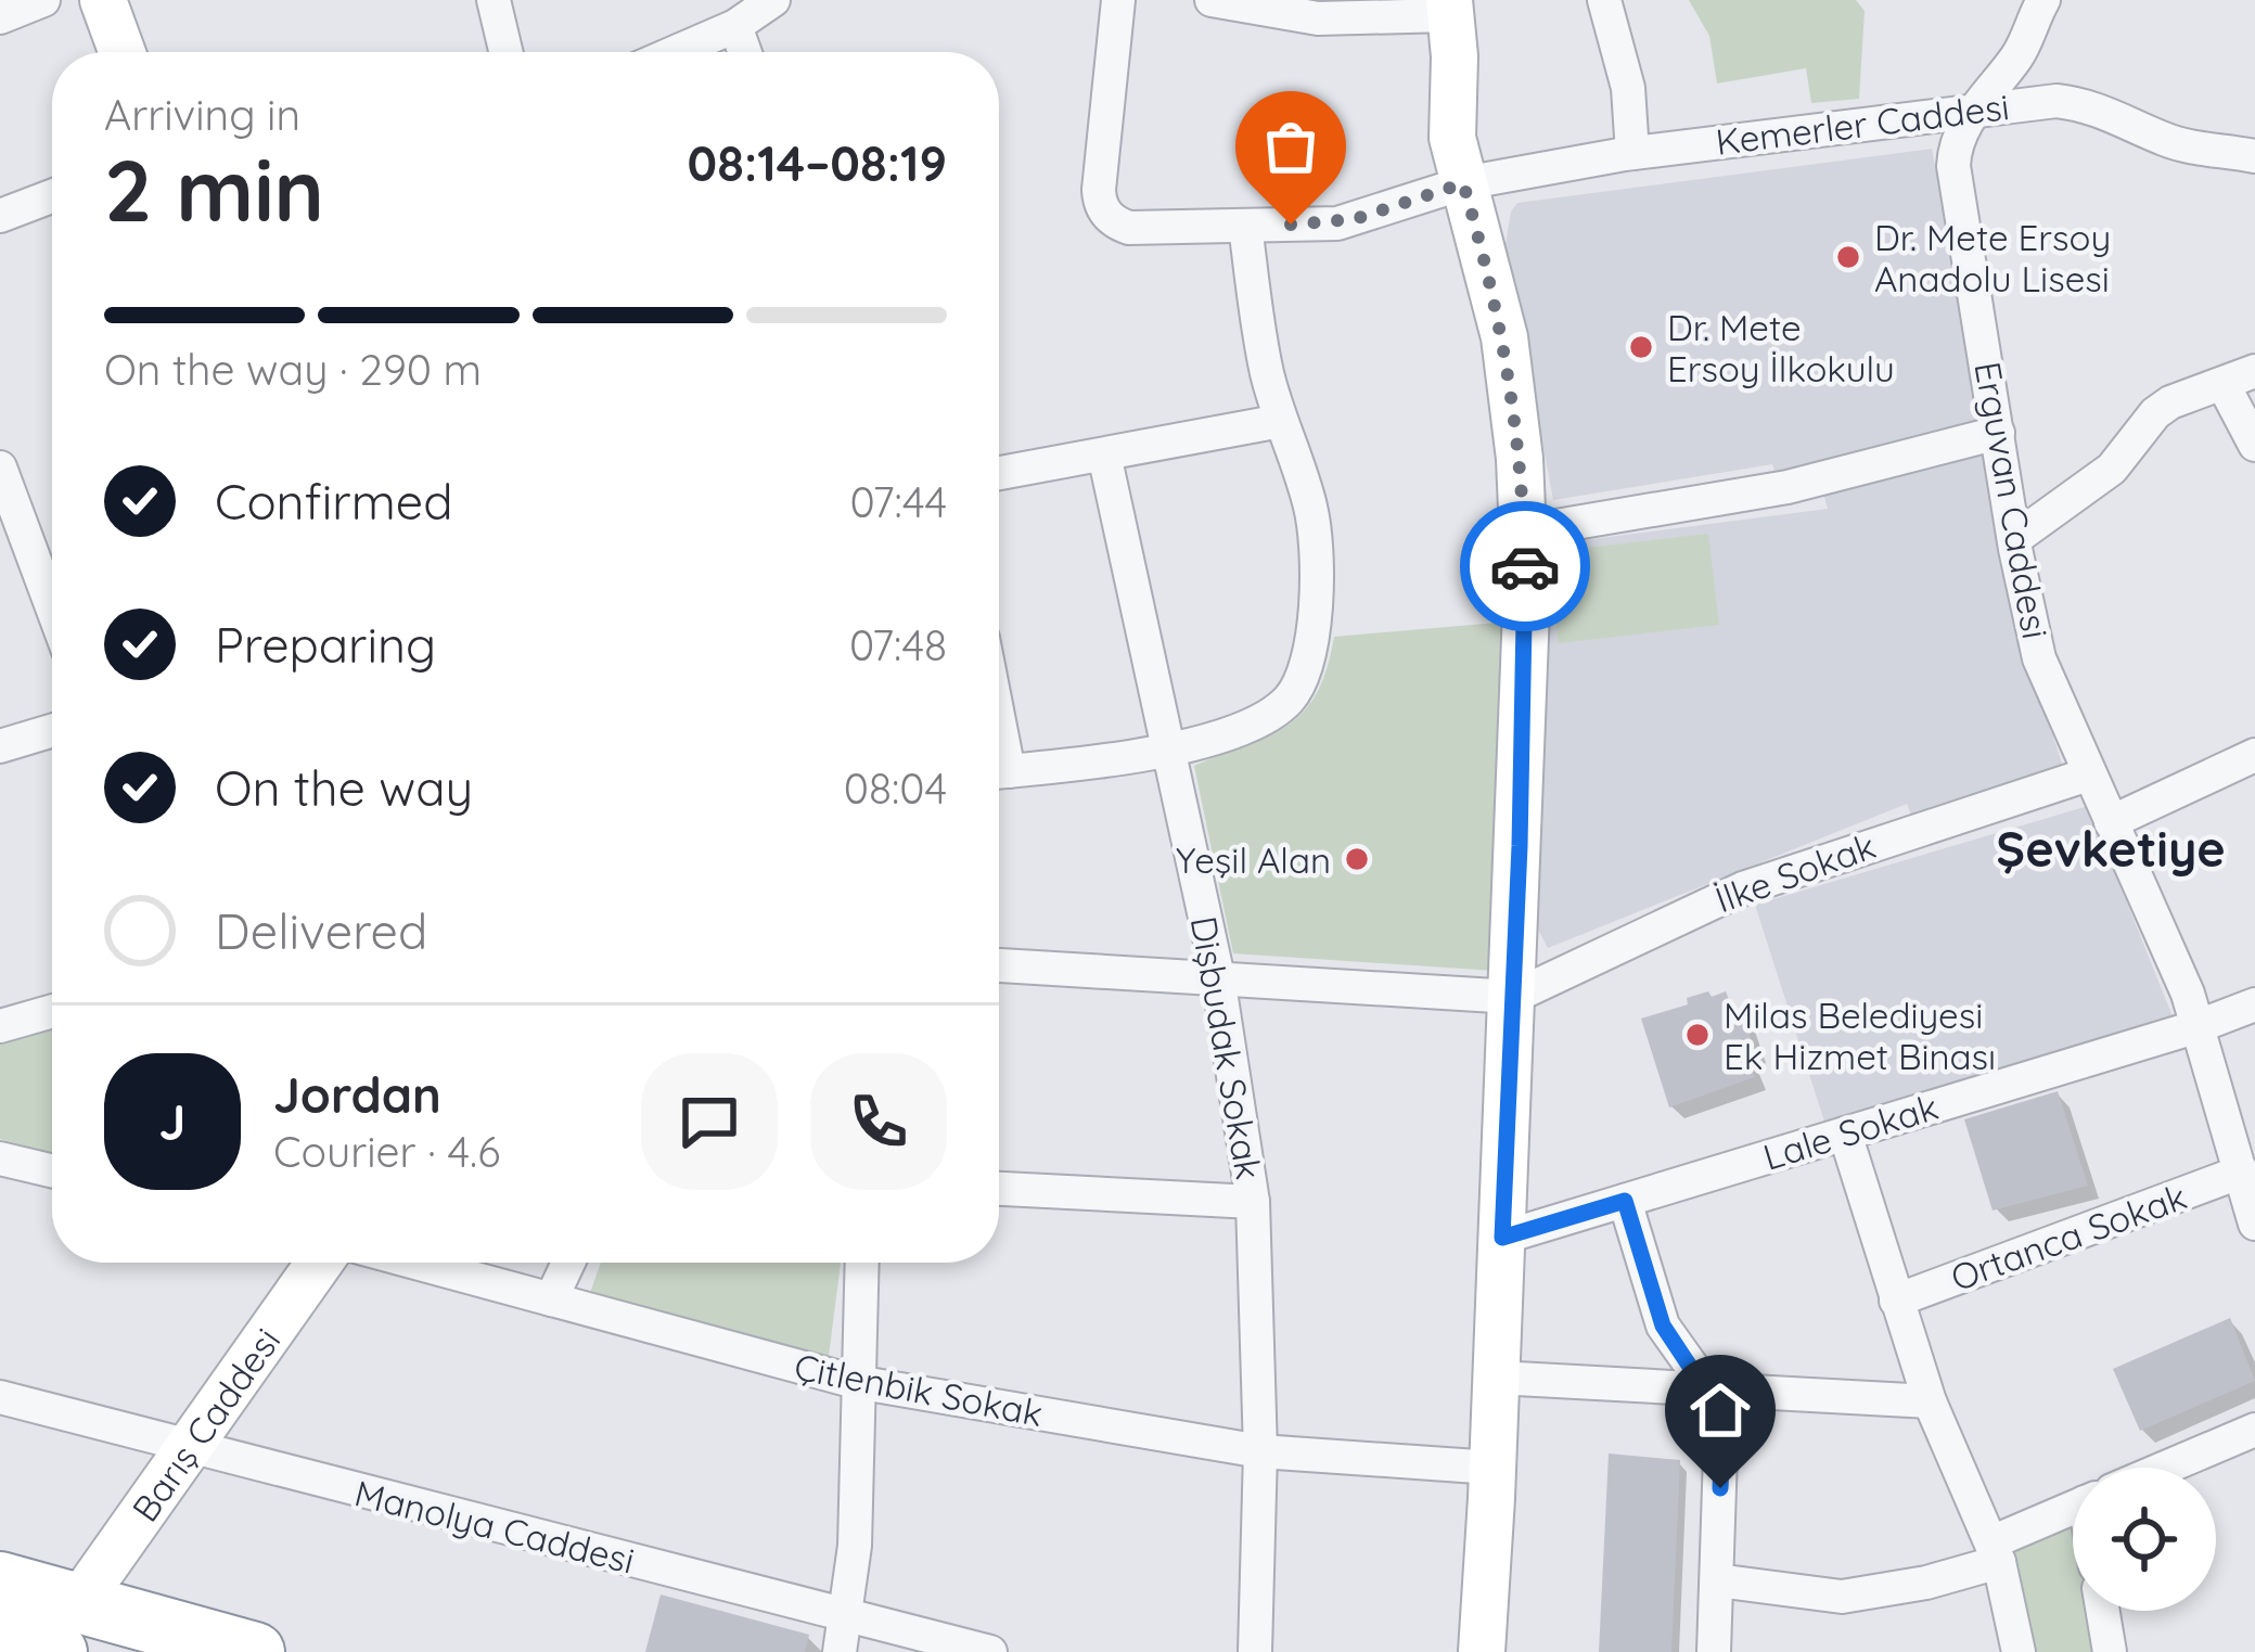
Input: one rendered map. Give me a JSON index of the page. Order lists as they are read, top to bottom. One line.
{"streets":{"street":["Kemerler Caddesi","Erguvan Caddesi","İlke Sokak","Dişbudak Sokak","Lale Sokak","Ortanca Sokak","Çitlenbik Sokak","Barış Caddesi","Manolya Caddesi"]},"crossings":[["Kemerler Caddesi","Erguvan Caddesi"],["Erguvan Caddesi","İlke Sokak"],["Erguvan Caddesi","Lale Sokak"],["Erguvan Caddesi","Ortanca Sokak"],["Dişbudak Sokak","Çitlenbik Sokak"],["Barış Caddesi","Manolya Caddesi"]],"districts":["Şevketiye"],"places":["Dr. Mete Ersoy Anadolu Lisesi","Dr. Mete Ersoy İlkokulu","Yeşil Alan","Milas Belediyesi Ek Hizmet Binası"],"page":{"heading":["2 min","Arriving in","08:14–08:19"],"panel":["Jordan","Courier · 4.6"],"bar":"On the way · 290 m","list":[["Confirmed","07:44"],["Preparing","07:48"],["On the way","08:04"],"Delivered"],"round":"J"}}
